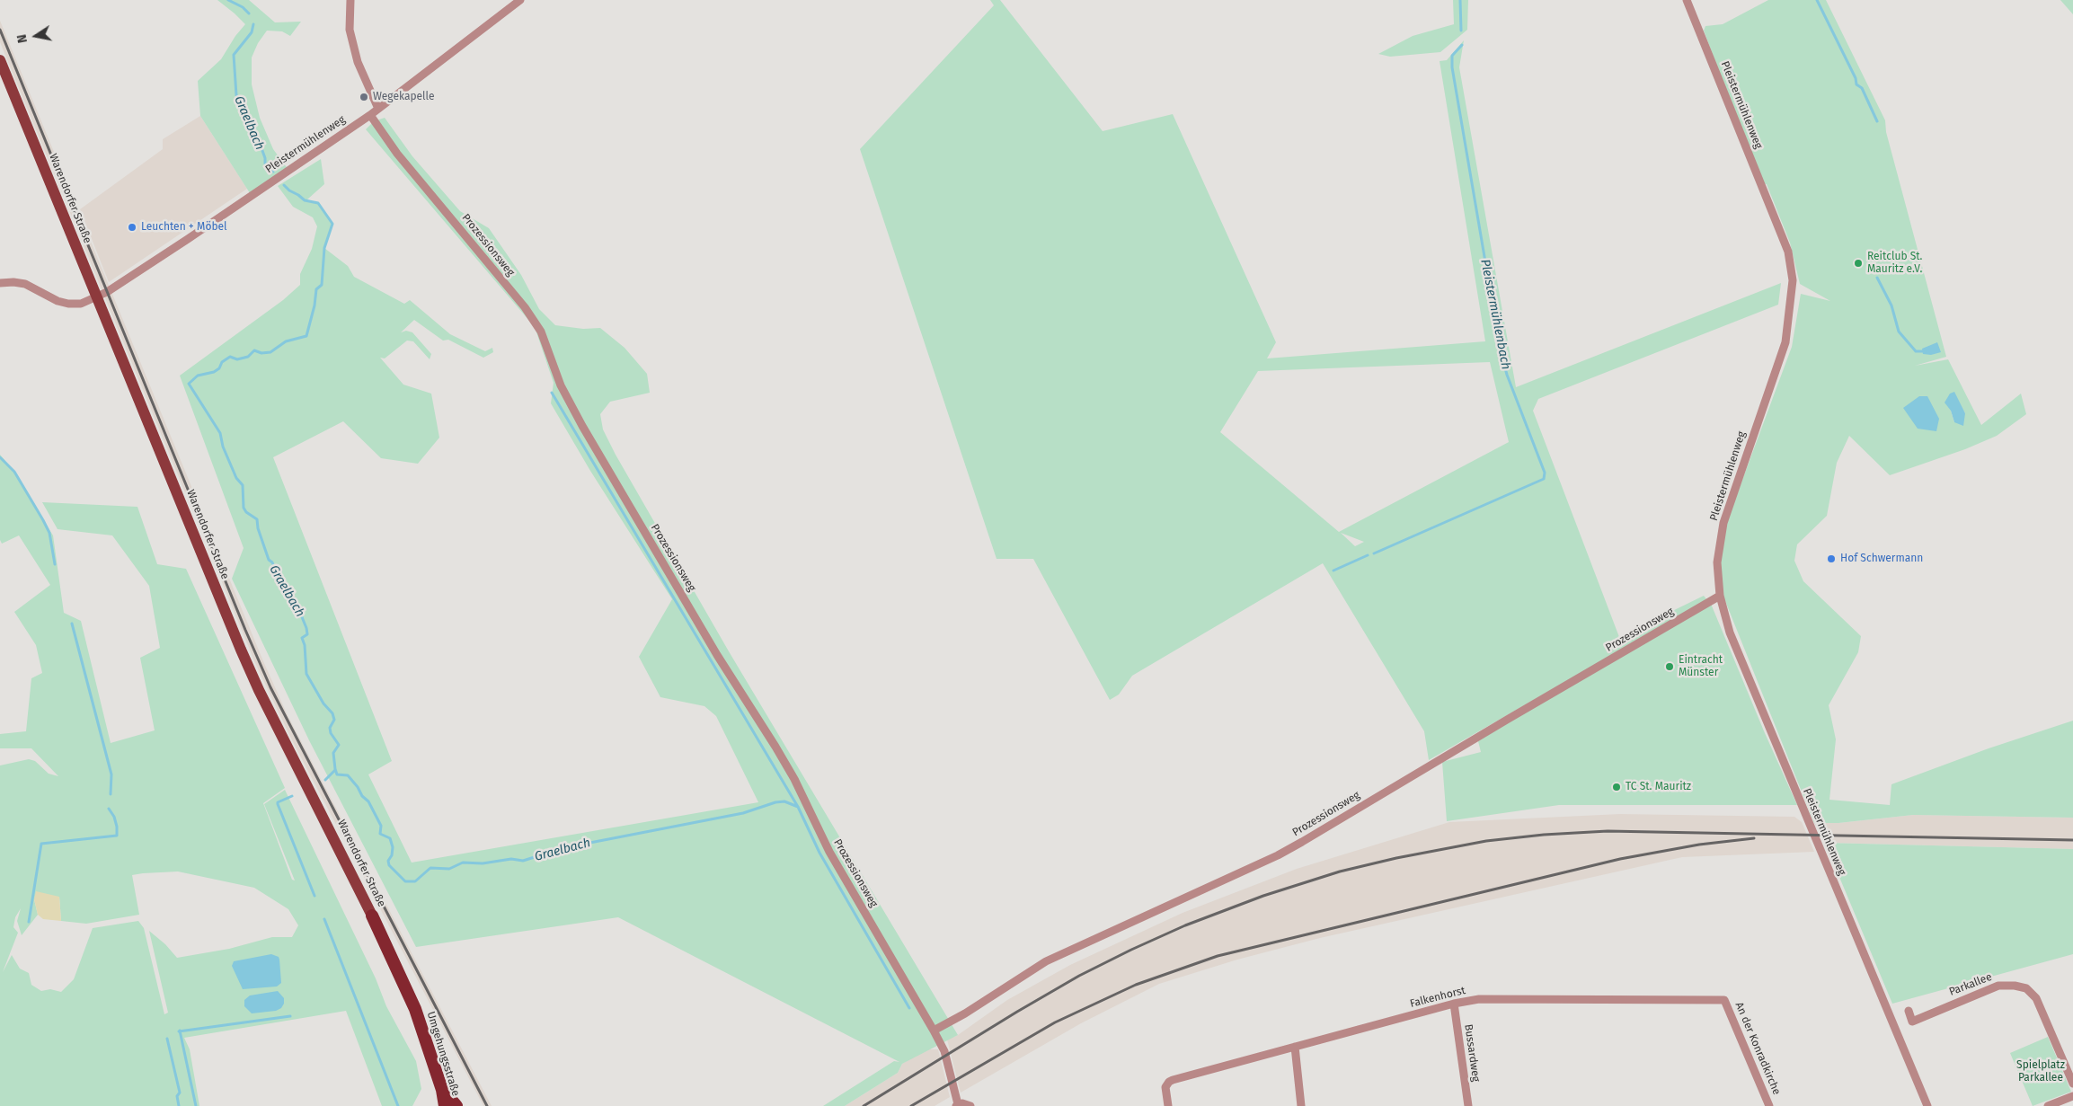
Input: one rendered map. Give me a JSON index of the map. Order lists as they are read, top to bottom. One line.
{"streets":{"highway":["Warendorfer Straße","Umgehungsstraße"],"street":["Pleistermühlenweg","Prozessionsweg","Parkallee","Falkenhorst","An der Konradkirche","Bussardweg"]},"crossings":[["Pleistermühlenweg","Warendorfer Straße"],["Pleistermühlenweg","Prozessionsweg"],["Warendorfer Straße","Umgehungsstraße"],["Falkenhorst","An der Konradkirche"],["Falkenhorst","Bussardweg"]],"water":["Graelbach","Pleistermühlenbach"],"parks":["Spielplatz Parkallee"],"places":["Wegekapelle","Leuchten + Möbel","Reitclub St. Mauritz e.V.","Hof Schwermann","Eintracht Münster","TC St. Mauritz"],"north":"left"}
